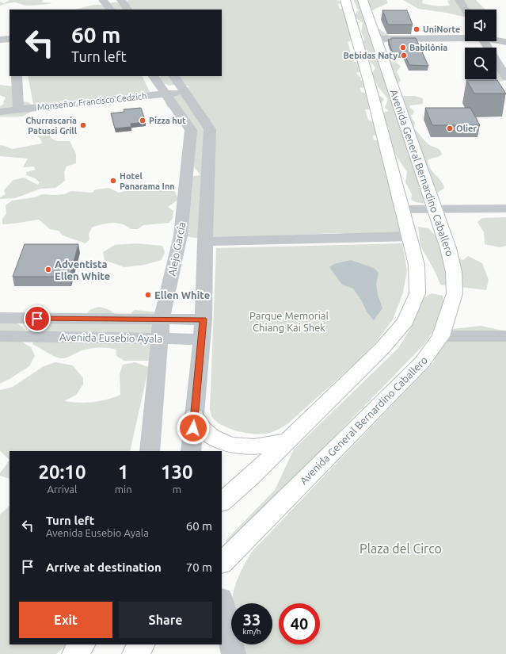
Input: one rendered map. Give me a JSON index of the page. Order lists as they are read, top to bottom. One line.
{"streets":{"main road":["Avenida General Bernardino Caballero"],"street":["Monseñor Francisco Cedzich","Alejo García","Avenida Eusebio Ayala"]},"crossings":[["Monseñor Francisco Cedzich","Alejo García"],["Alejo García","Avenida Eusebio Ayala"]],"parks":["Parque Memorial Chiang Kai Shek","Plaza del Circo"],"places":["UniNorte","Babilônia","Bebidas Naty","Pizza hut","Churrascaria Patussi Grill","Olier","Hotel Panarama Inn","Adventista Ellen White","Ellen White"],"page":{"turn":["60 m","Turn left"],"eta":["20:10","Arrival","1","min","130","m"],"list":[{"name":"Turn left","note":"Avenida Eusebio Ayala","value":"60 m"},{"name":"Arrive at destination","value":"70 m"}],"buttons":["Exit","Share"],"speed":"33 km/h","limit":"40"}}
